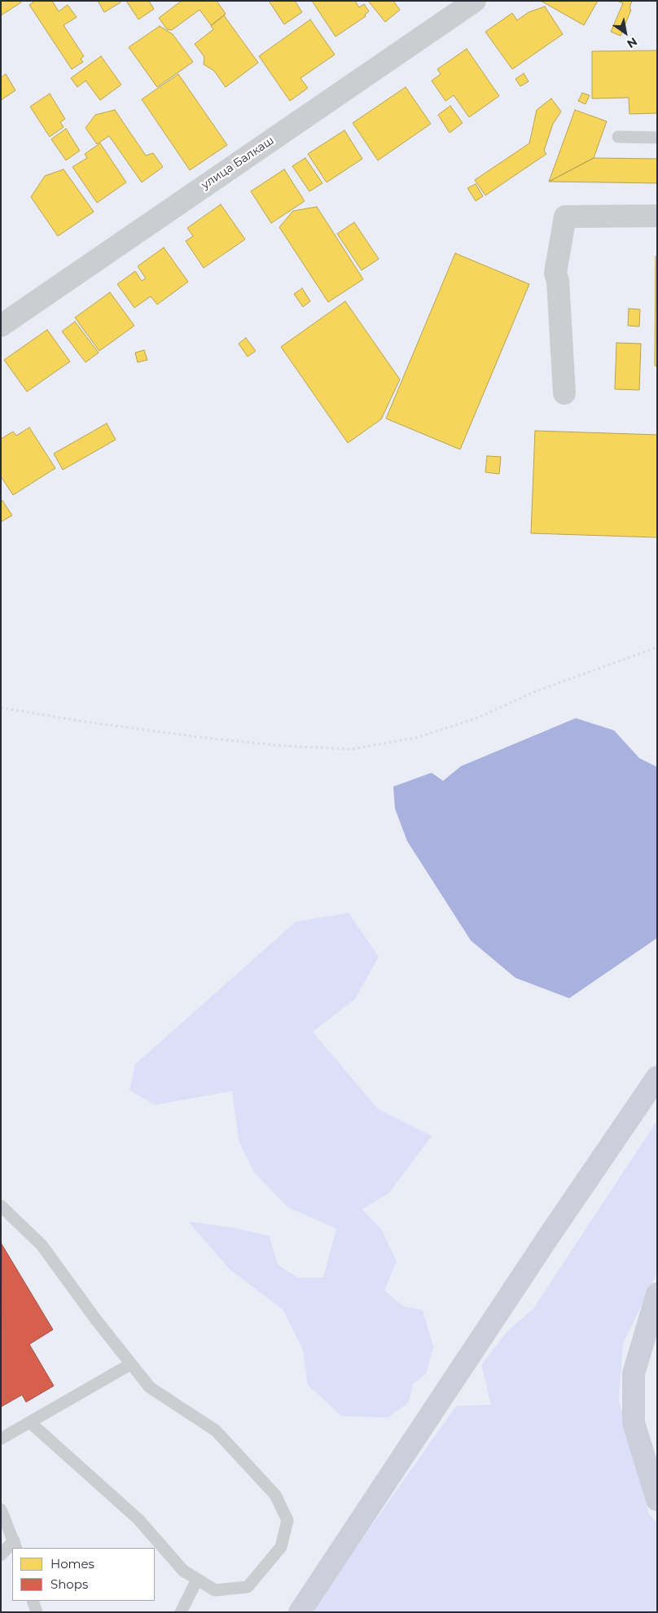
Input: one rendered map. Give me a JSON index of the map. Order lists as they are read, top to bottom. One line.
{"streets":{"street":["улица Балкаш"]},"legend":["Homes","Shops"],"north":"bottom right"}
